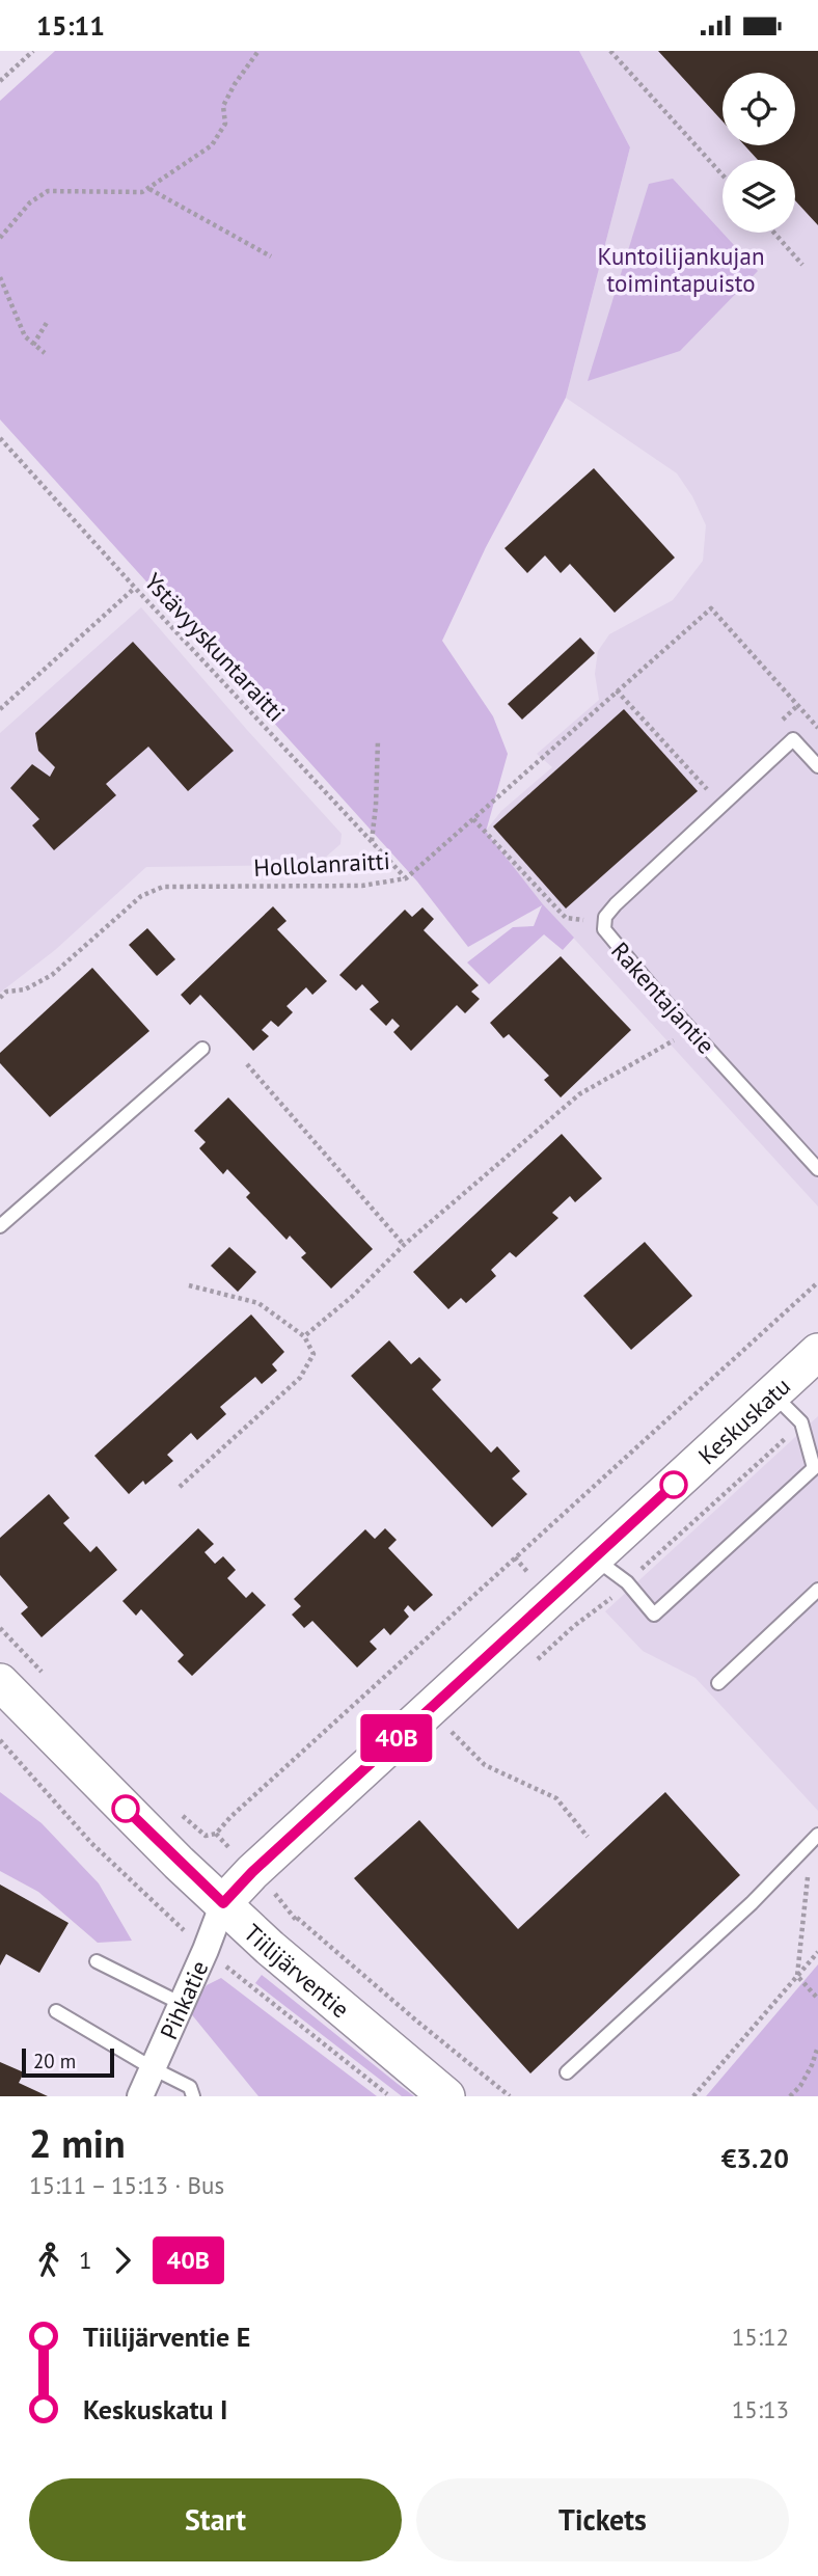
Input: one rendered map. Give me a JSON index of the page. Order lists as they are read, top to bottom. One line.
{"streets":{"main road":["Keskuskatu","Tiilijärventie"],"street":["Pihkatie"],"lane":["Rakentajantie"],"path":["Ystävyyskuntaraitti","Hollolanraitti"]},"crossings":[["Ystävyyskuntaraitti","Hollolanraitti"],["Keskuskatu","Tiilijärventie"],["Keskuskatu","Pihkatie"],["Tiilijärventie","Pihkatie"]],"parks":["Kuntoilijankujan toimintapuisto"],"lines":["bus line 40B"],"scale_bar":"20 m","page":{"status":"15:11","on_map":"40B","scale":"20 m","heading":["2 min","15:11 – 15:13 · Bus","€3.20"],"legs":["1","40B"],"list":[{"name":"Tiilijärventie E","value":"15:12"},{"name":"Keskuskatu I","value":"15:13"}],"buttons":["Start","Tickets"]}}
